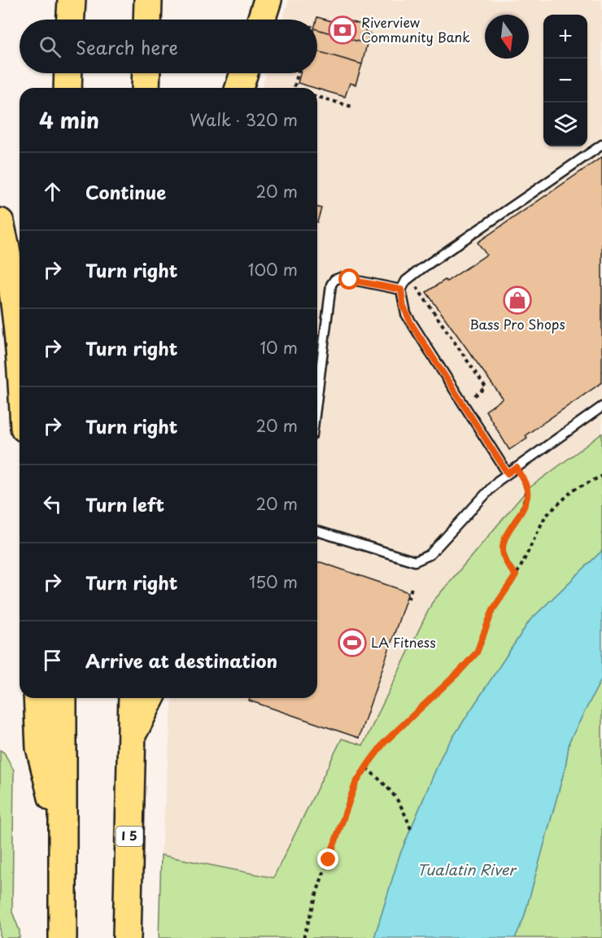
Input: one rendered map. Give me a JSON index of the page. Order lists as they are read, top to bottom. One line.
{"streets":{"highway":["I 5"]},"water":["Tualatin River"],"places":{"bank":["Riverview Community Bank"],"shop":["Bass Pro Shops"],"sports":["LA Fitness"]},"north":"bottom","page":{"map_buttons":["+","−"],"search":"Search here","heading":["4 min","Walk · 320 m"],"list":[["Continue","20 m"],["Turn right","100 m"],["Turn right","10 m"],["Turn right","20 m"],["Turn left","20 m"],["Turn right","150 m"],"Arrive at destination"]}}
